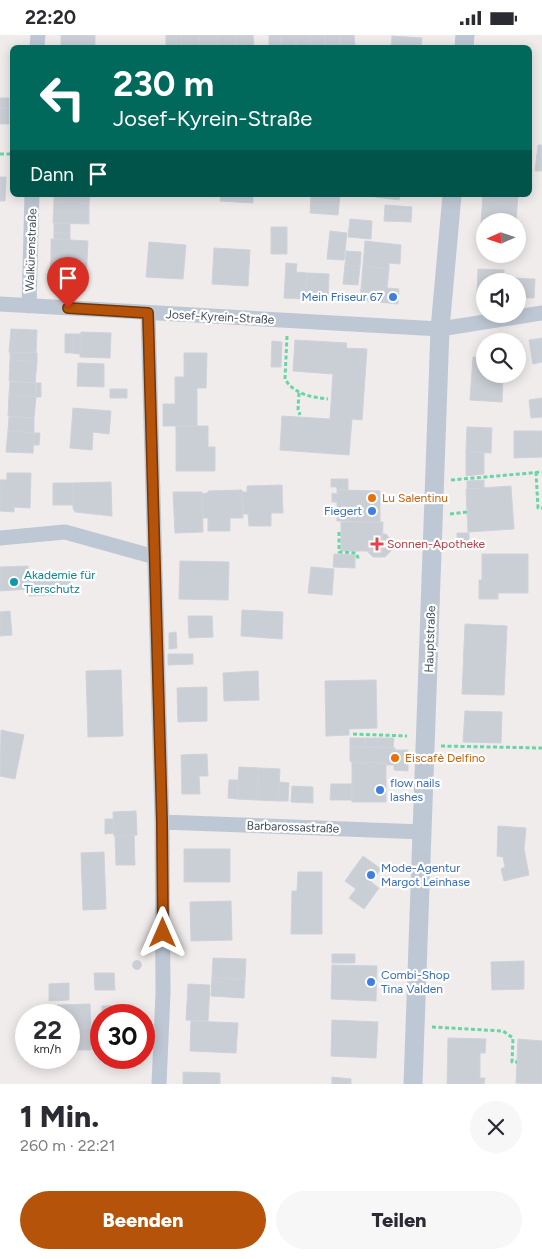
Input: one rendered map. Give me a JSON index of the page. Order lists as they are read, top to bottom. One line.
{"streets":{"street":["Walkürenstraße","Josef-Kyrein-Straße","Hauptstraße","Barbarossastraße"]},"crossings":[["Walkürenstraße","Josef-Kyrein-Straße"],["Josef-Kyrein-Straße","Hauptstraße"],["Hauptstraße","Barbarossastraße"]],"places":{"other":["Mein Friseur 67","Lu Salentinu","Fiegert","Akademie für Tierschutz","Eiscafè Delfino","flow nails lashes","Mode-Agentur Margot Leinhase","Combi-Shop Tina Valden"],"health":["Sonnen-Apotheke"]},"north":"left","page":{"status":"22:20","turn":["230 m","Josef-Kyrein-Straße"],"then":"Dann","speed":"22 km/h","limit":"30","heading":["1 Min.","260 m · 22:21"],"buttons":["Beenden","Teilen"]}}
